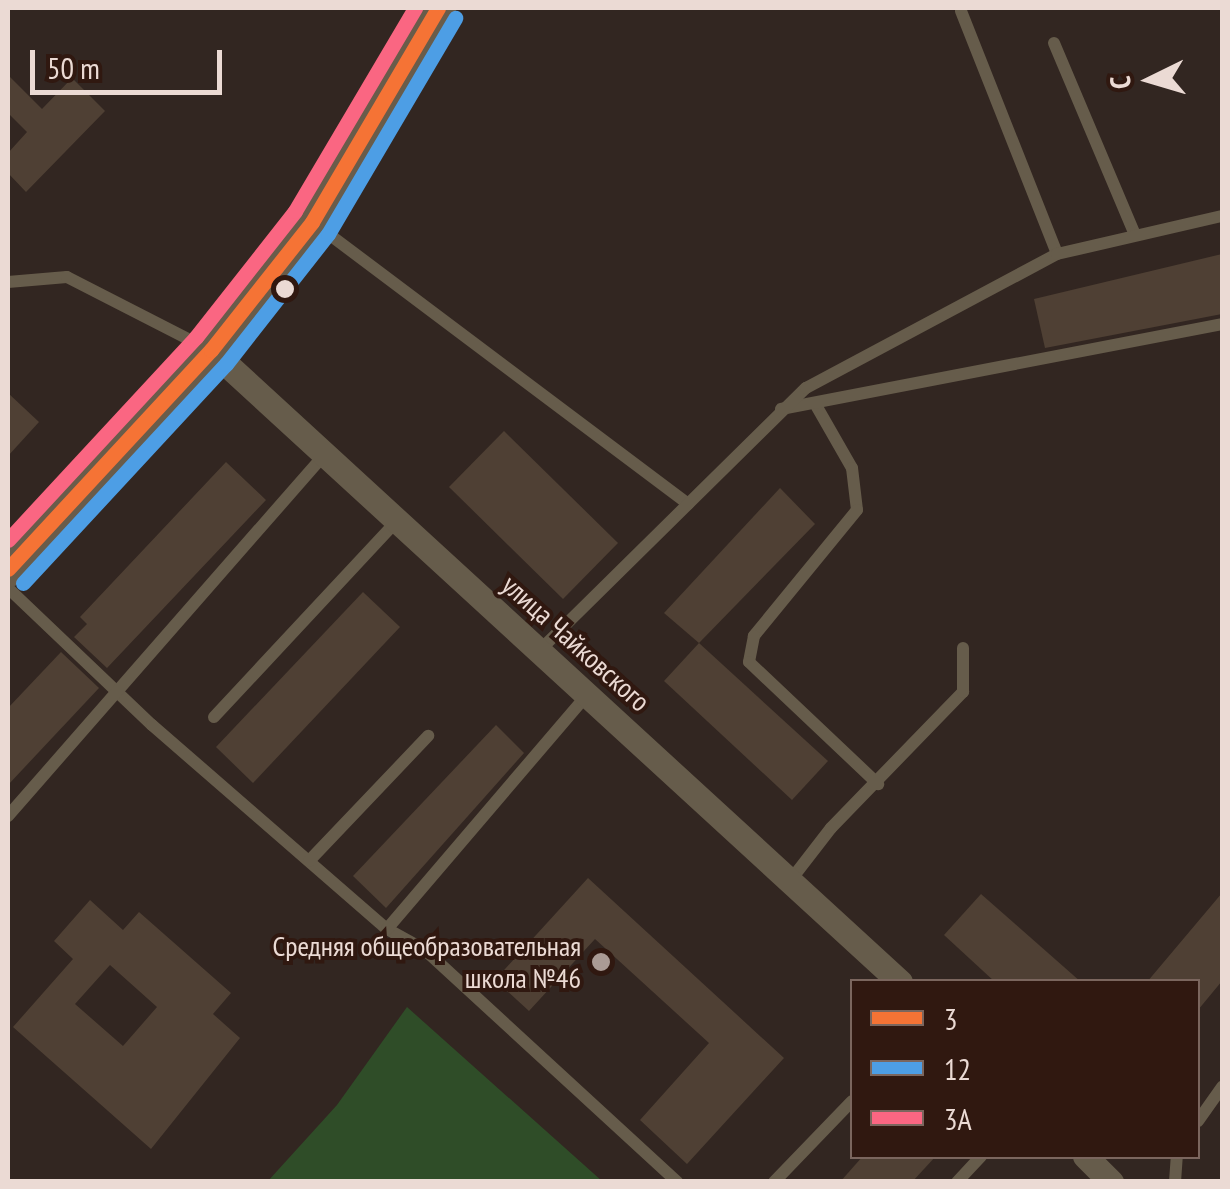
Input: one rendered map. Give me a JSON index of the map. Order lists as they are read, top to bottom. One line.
{"streets":{"street":["улица Чайковского"]},"places":["Средняя общеобразовательная школа №46"],"lines":["transit line 3","transit line 3А","transit line 12"],"legend":["3","12","3А"],"scale_bar":"50 m","north":"left"}
